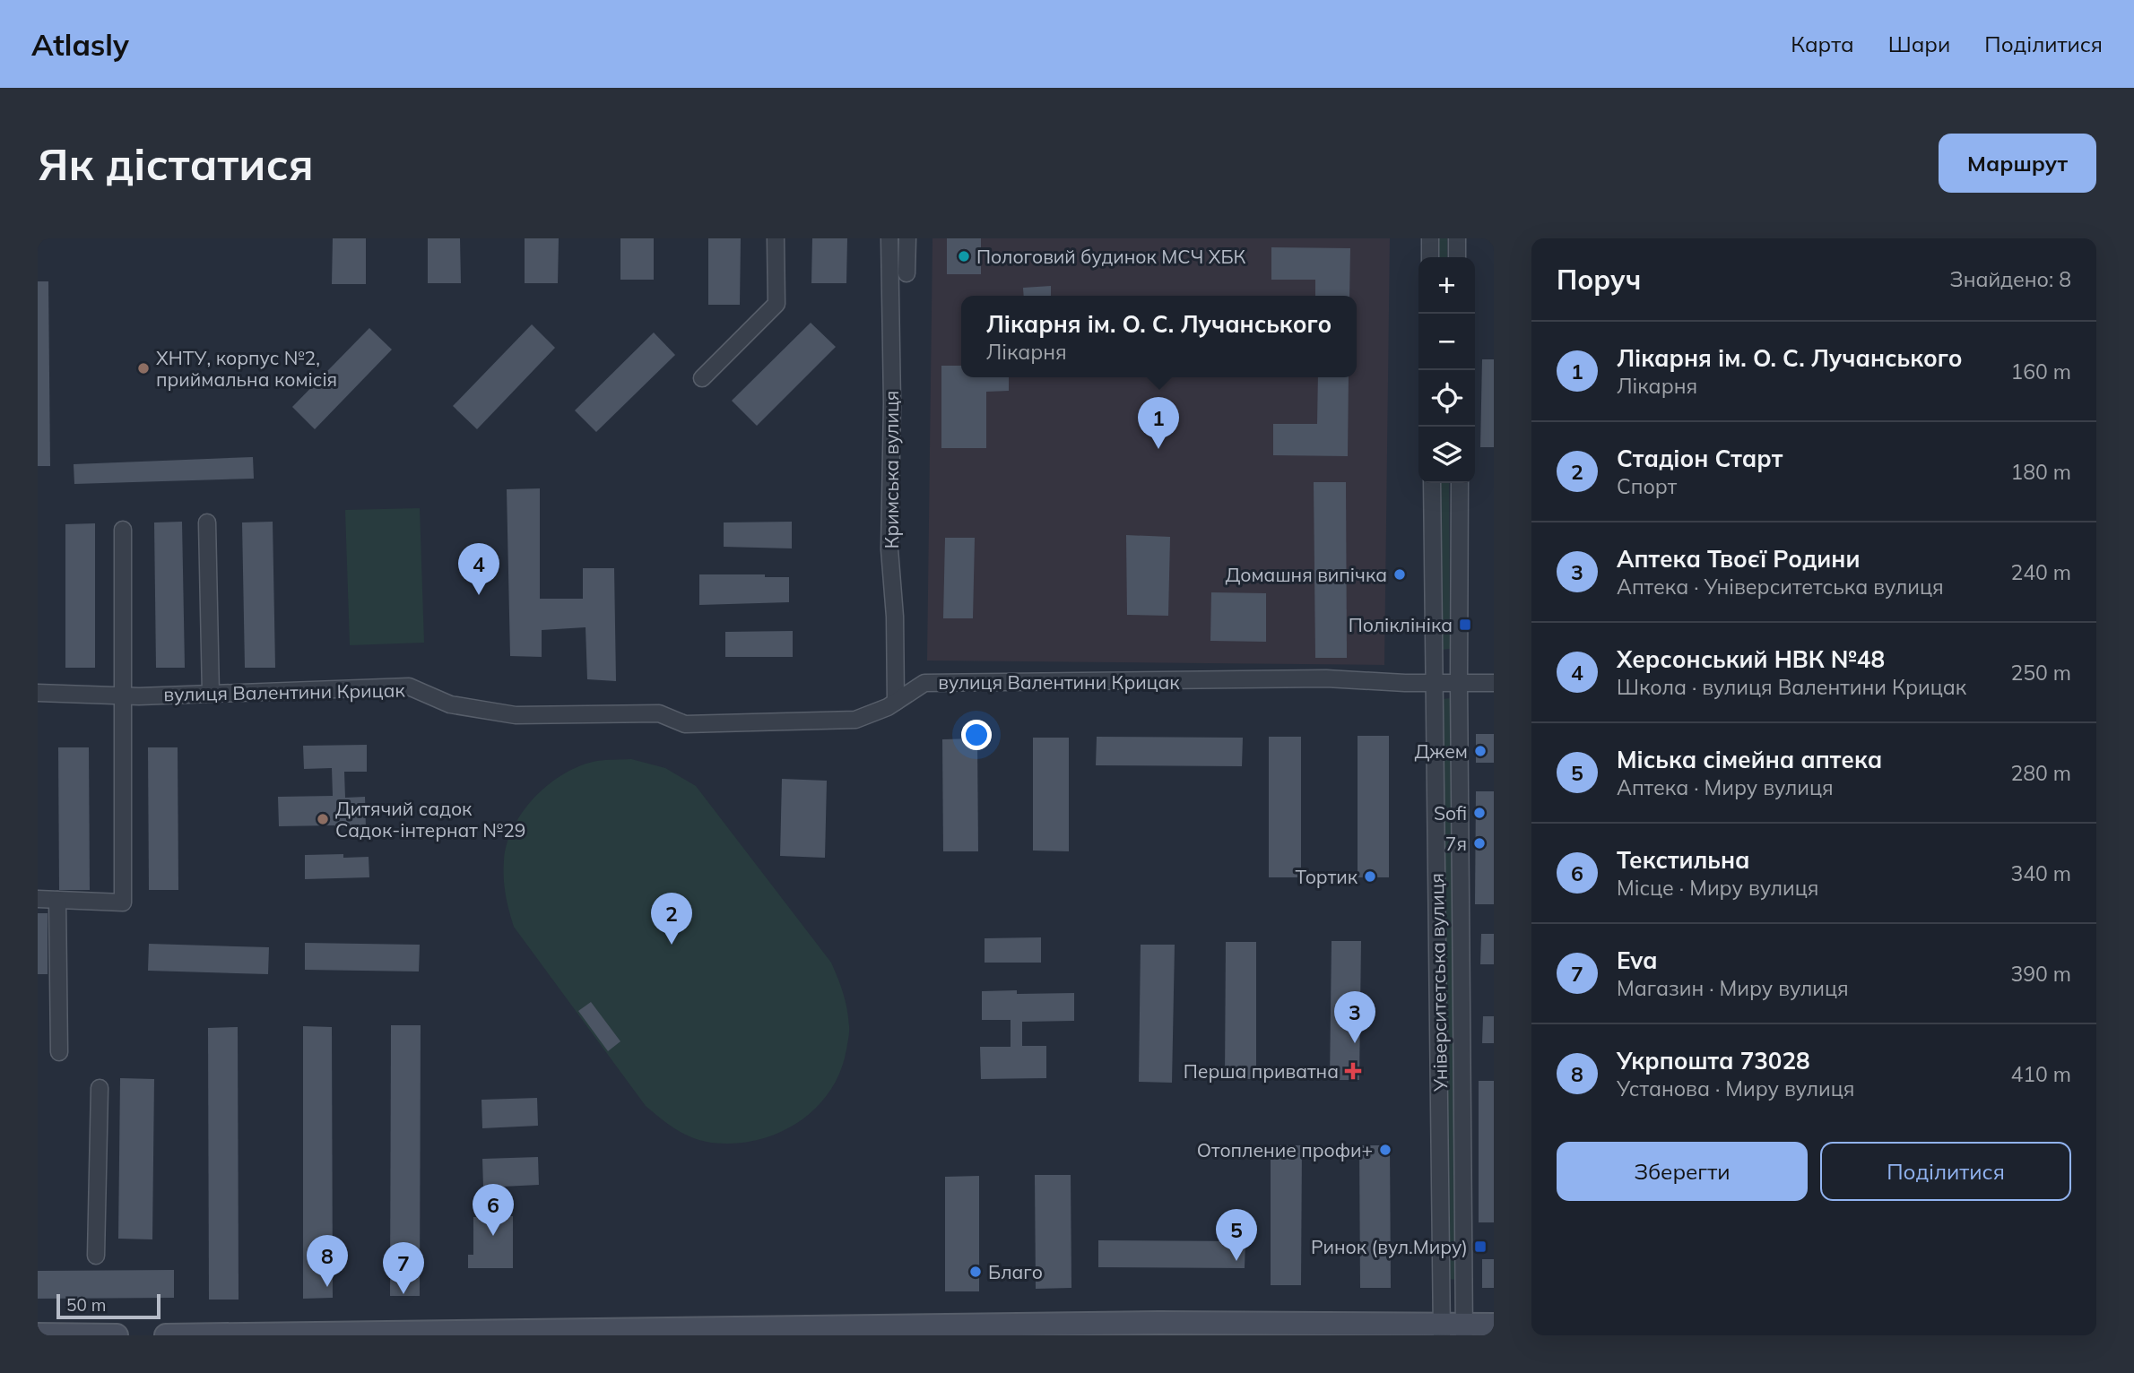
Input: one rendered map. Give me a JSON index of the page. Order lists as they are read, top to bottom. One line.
{"streets":{"street":["Кримська вулиця","вулиця Валентини Крицак","Університетська вулиця"]},"crossings":[["Кримська вулиця","вулиця Валентини Крицак"],["вулиця Валентини Крицак","Університетська вулиця"]],"places":{"other":["Пологовий будинок МСЧ ХБК","ХНТУ, корпус №2, приймальна комісія","Домашня випічка","Джем","Sofi","Дитячий садок Садок-інтернат №29","7я","Тортик","Отопление профи+","Благо"],"transit":["Поліклініка","Ринок (вул.Миру)"],"health":["Перша приватна"]},"scale_bar":"50 m","page":{"header":"Atlasly","nav":["Карта","Шари","Поділитися"],"buttons":["Маршрут",["Зберегти","Поділитися"]],"title":"Як дістатися","heading":["Поруч","Знайдено: 8"],"map_buttons":["+","−"],"popup":["Лікарня ім. О. С. Лучанського","Лікарня"],"list":[{"mark":"1","name":"Лікарня ім. О. С. Лучанського","note":"Лікарня","value":"160 m"},{"mark":"2","name":"Стадіон Старт","note":"Спорт","value":"180 m"},{"mark":"3","name":"Аптека Твоєї Родини","note":"Аптека · Університетська вулиця","value":"240 m"},{"mark":"4","name":"Херсонський НВК №48","note":"Школа · вулиця Валентини Крицак","value":"250 m"},{"mark":"5","name":"Міська сімейна аптека","note":"Аптека · Миру вулиця","value":"280 m"},{"mark":"6","name":"Текстильна","note":"Місце · Миру вулиця","value":"340 m"},{"mark":"7","name":"Eva","note":"Магазин · Миру вулиця","value":"390 m"},{"mark":"8","name":"Укрпошта 73028","note":"Установа · Миру вулиця","value":"410 m"}],"pins":["1","4","2","3","6","5","8","7"],"scale":"50 m"}}
